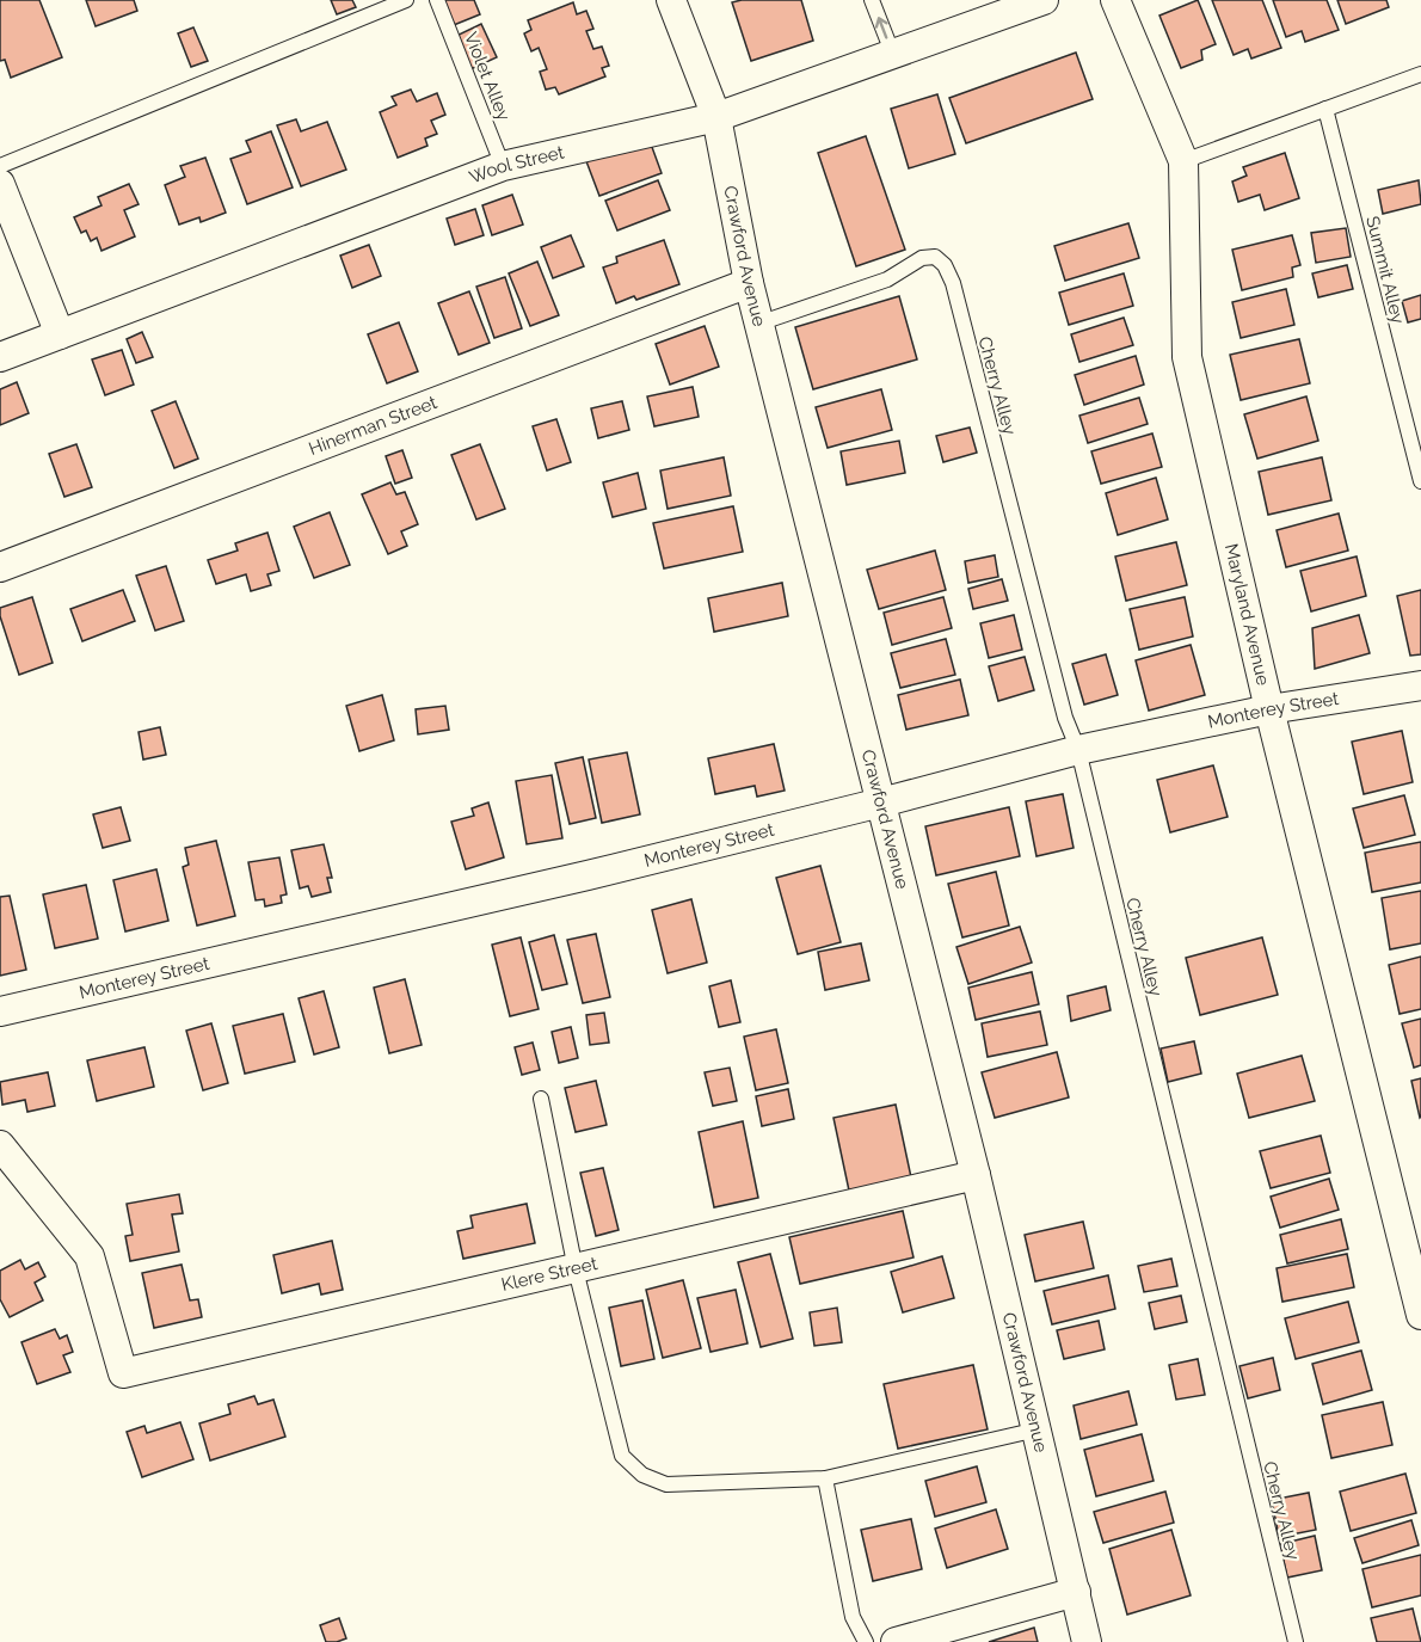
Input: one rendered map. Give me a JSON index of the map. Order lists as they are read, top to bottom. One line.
{"streets":{"street":["Wool Street","Crawford Avenue","Hinerman Street","Maryland Avenue","Monterey Street","Klere Street"],"lane":["Violet Alley","Summit Alley","Cherry Alley"]},"crossings":[["Violet Alley","Wool Street"],["Wool Street","Crawford Avenue"],["Crawford Avenue","Cherry Alley"],["Crawford Avenue","Hinerman Street"],["Crawford Avenue","Monterey Street"],["Crawford Avenue","Klere Street"],["Cherry Alley","Monterey Street"],["Maryland Avenue","Monterey Street"]]}
